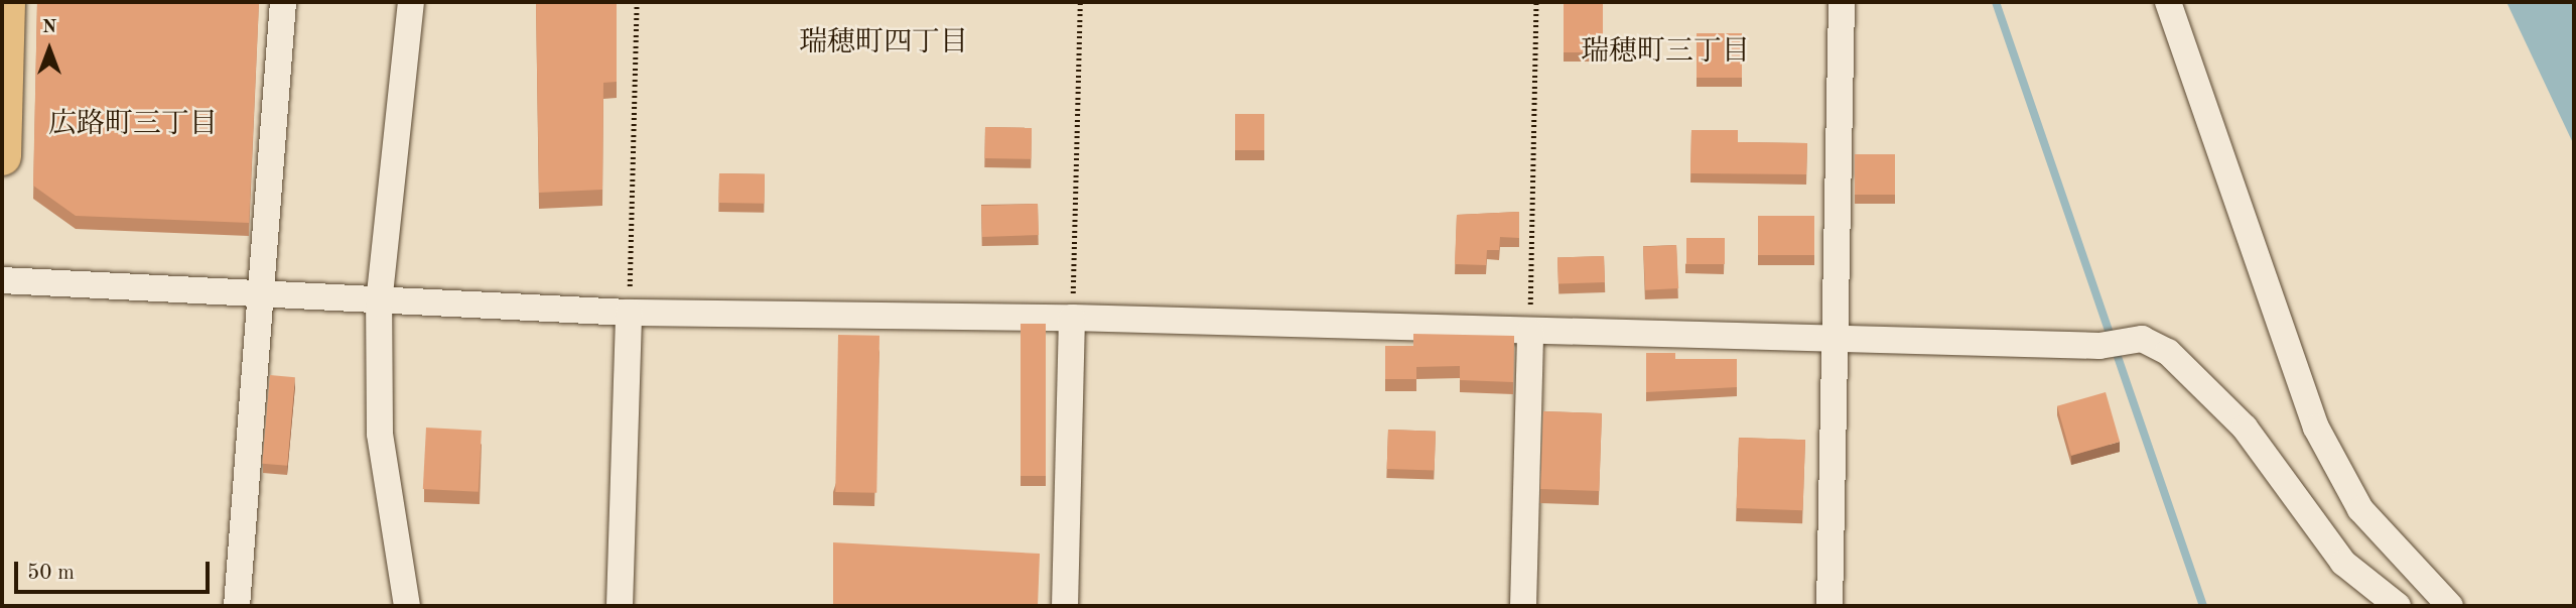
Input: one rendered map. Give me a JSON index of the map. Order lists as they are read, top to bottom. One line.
{"districts":["瑞穂町四丁目","瑞穂町三丁目","広路町三丁目"],"scale_bar":"50 m","north":"top"}
